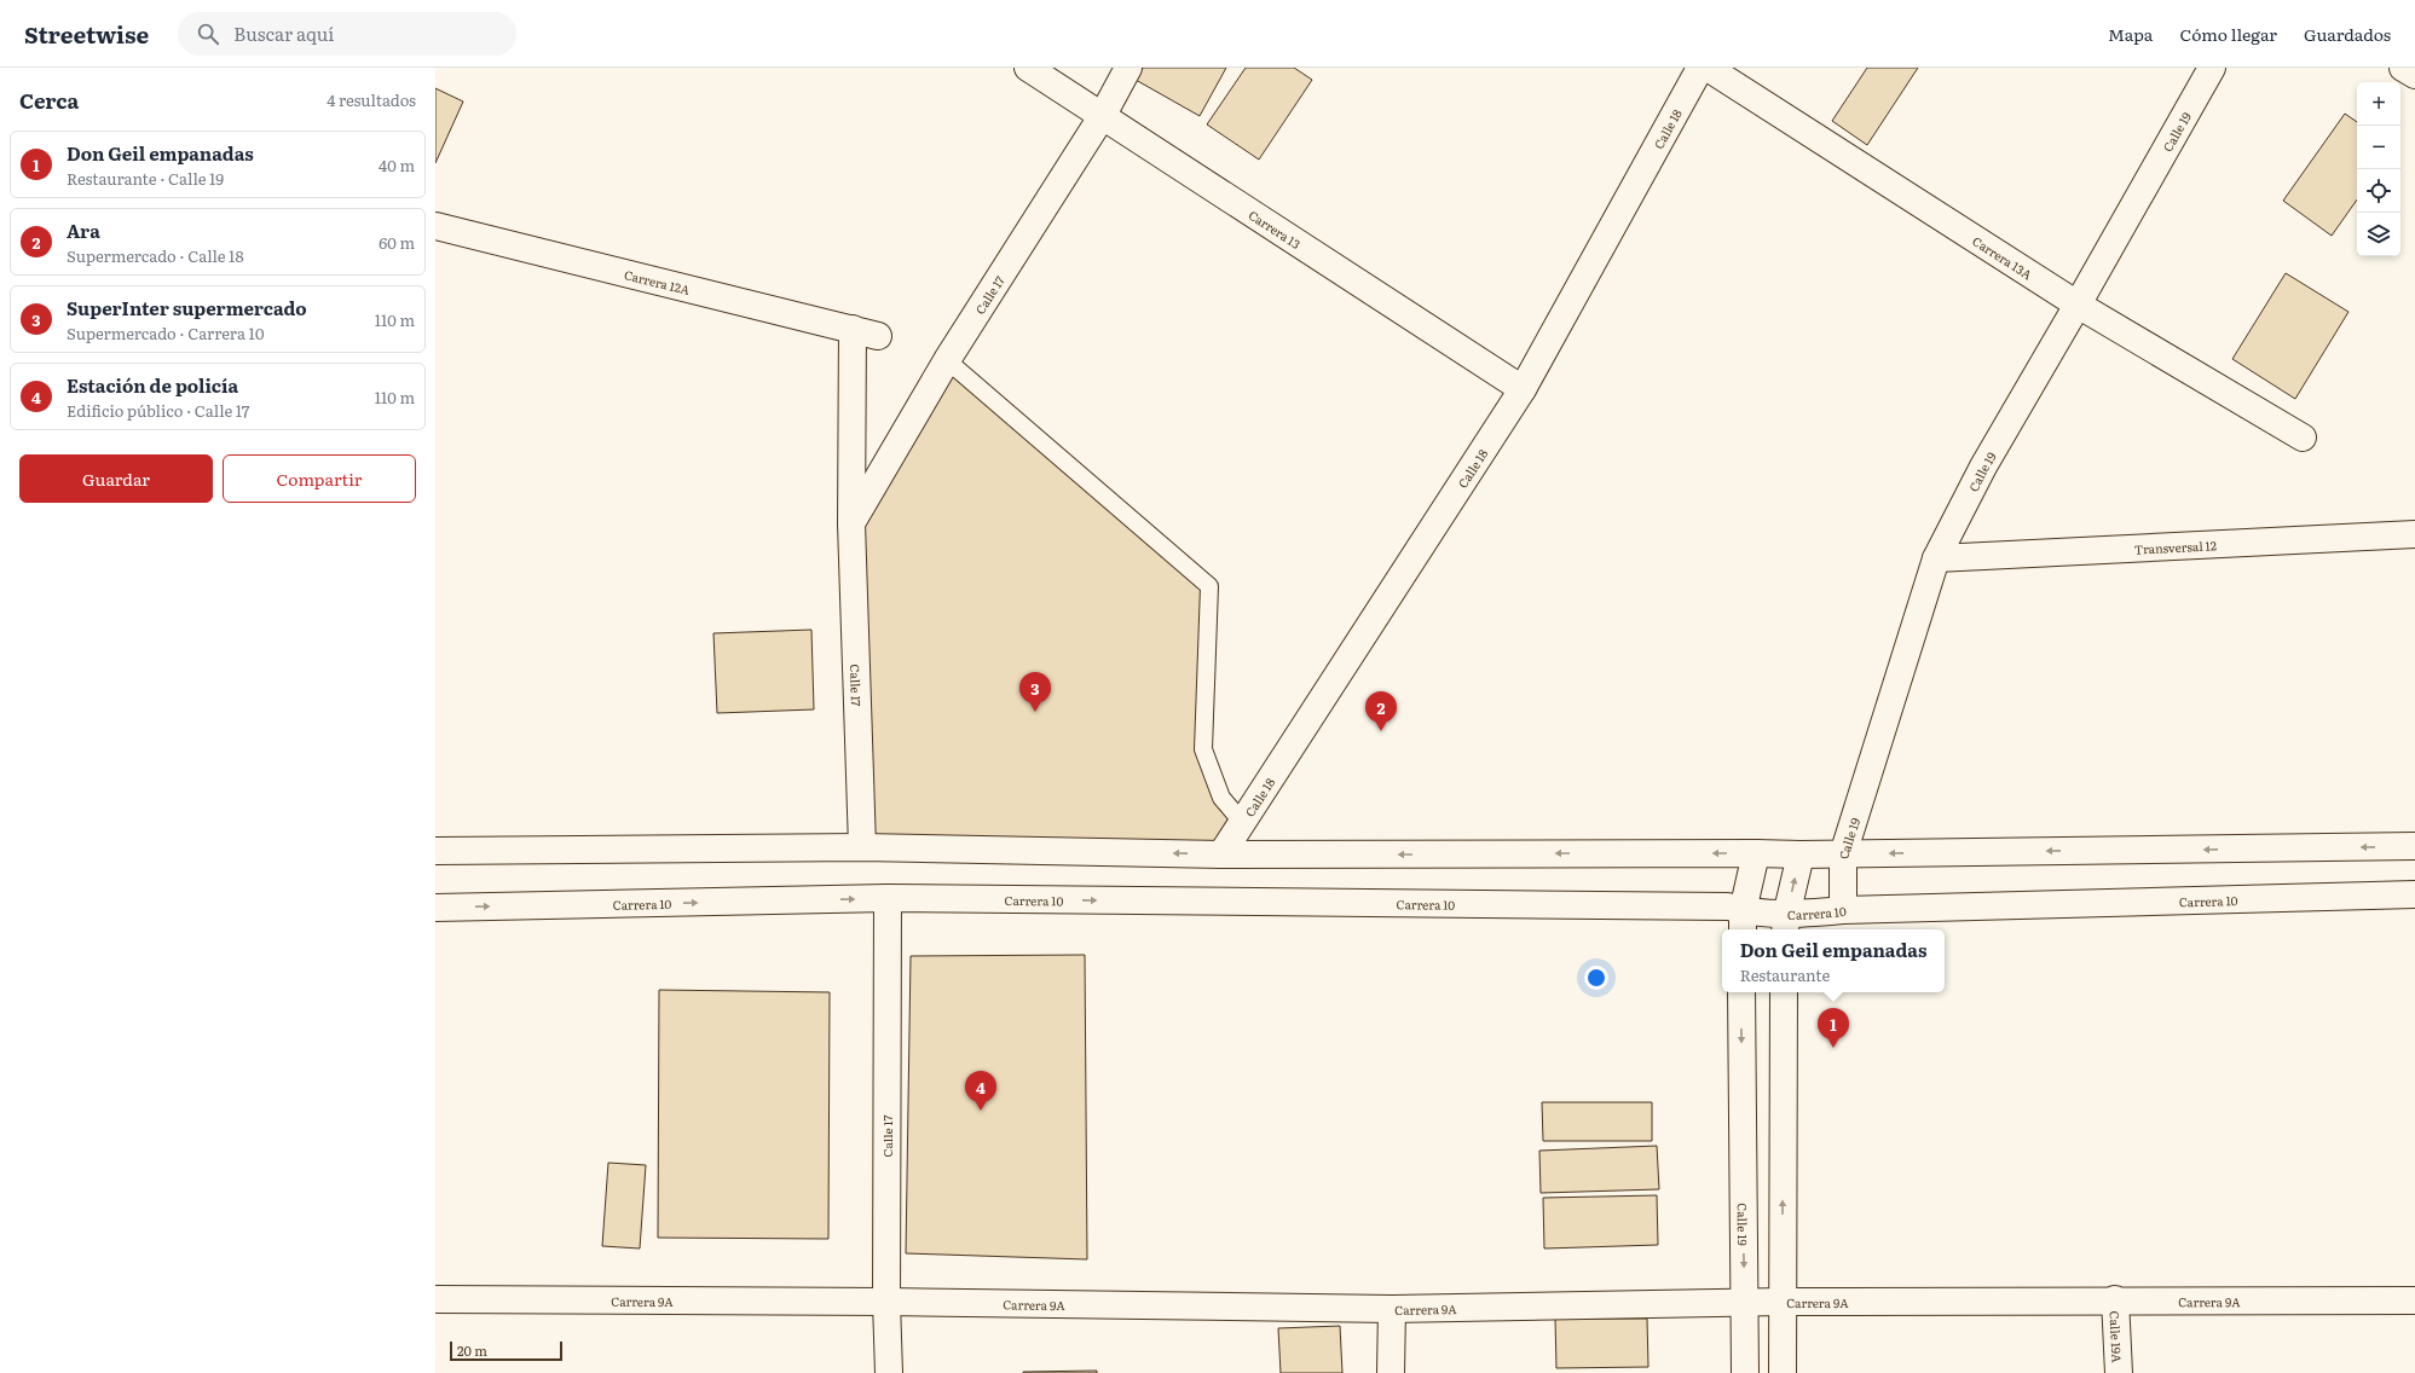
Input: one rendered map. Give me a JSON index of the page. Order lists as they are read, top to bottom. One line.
{"streets":{"street":["Calle 18","Calle 19","Carrera 13","Carrera 13A","Carrera 12A","Calle 17","Transversal 12","Carrera 10","Carrera 9A","Calle 19A"]},"crossings":[["Calle 18","Carrera 13"],["Calle 19","Carrera 13A"],["Calle 19","Transversal 12"],["Calle 19","Carrera 10"],["Calle 19","Carrera 9A"],["Carrera 13","Calle 17"],["Carrera 12A","Calle 17"],["Calle 17","Carrera 10"],["Calle 17","Carrera 9A"],["Carrera 9A","Calle 19A"]],"scale_bar":"20 m","page":{"header":"Streetwise","search":"Buscar aquí","nav":["Mapa","Cómo llegar","Guardados"],"heading":["Cerca","4 resultados"],"map_buttons":["+","−"],"list":[{"mark":"1","name":"Don Geil empanadas","note":"Restaurante · Calle 19","value":"40 m"},{"mark":"2","name":"Ara","note":"Supermercado · Calle 18","value":"60 m"},{"mark":"3","name":"SuperInter supermercado","note":"Supermercado · Carrera 10","value":"110 m"},{"mark":"4","name":"Estación de policía","note":"Edificio público · Calle 17","value":"110 m"}],"buttons":["Guardar","Compartir"],"pins":["3","2","1","4"],"popup":["Don Geil empanadas","Restaurante"],"scale":"20 m"}}
